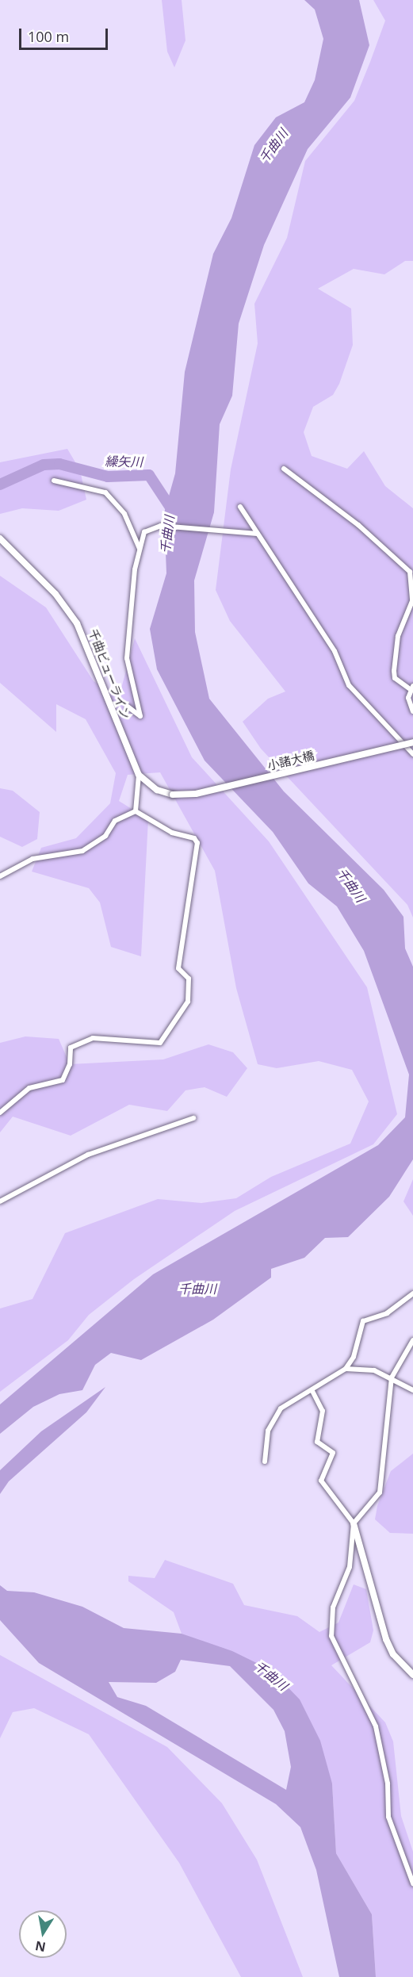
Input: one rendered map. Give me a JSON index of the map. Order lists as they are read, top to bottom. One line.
{"streets":{"street":["千曲ビューライン","小諸大橋"]},"crossings":[["千曲ビューライン","小諸大橋"]],"water":["千曲川","繰矢川"],"scale_bar":"100 m","north":"bottom"}
